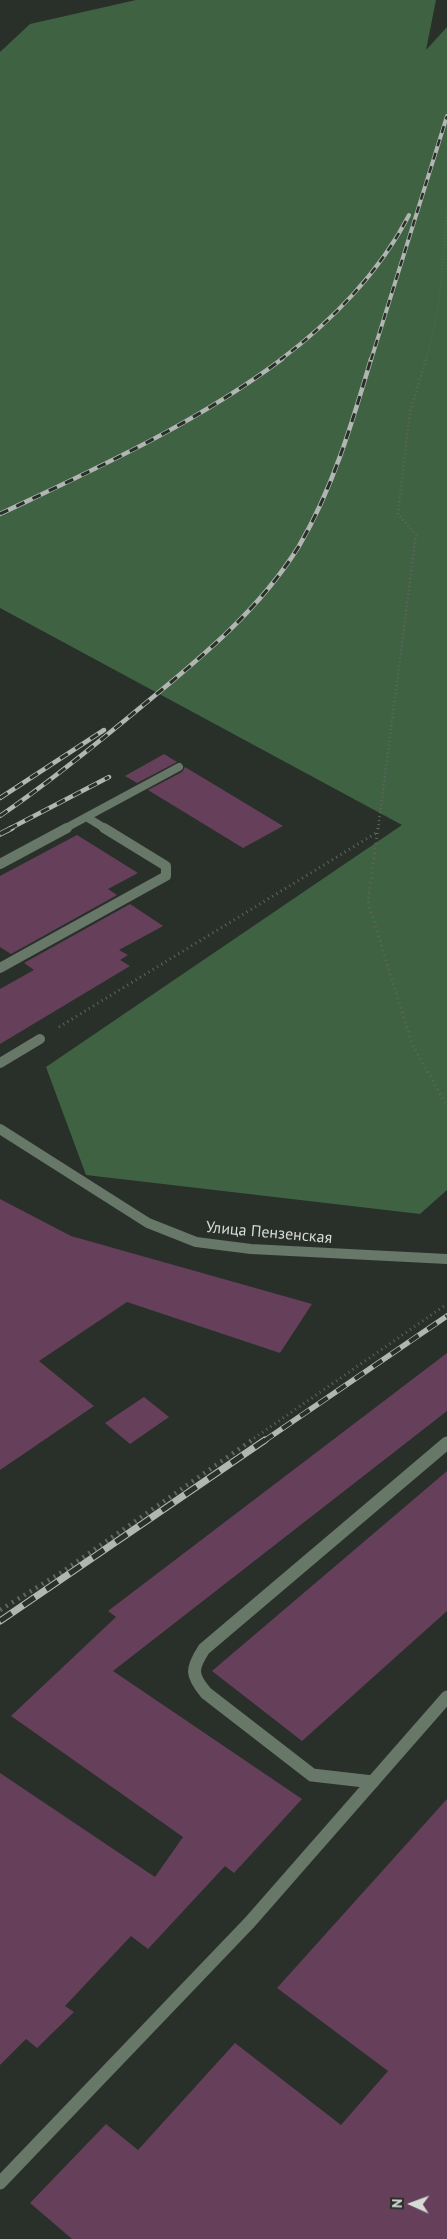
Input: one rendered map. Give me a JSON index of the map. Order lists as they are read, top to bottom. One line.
{"streets":{"street":["Улица Пензенская"]},"north":"left"}
